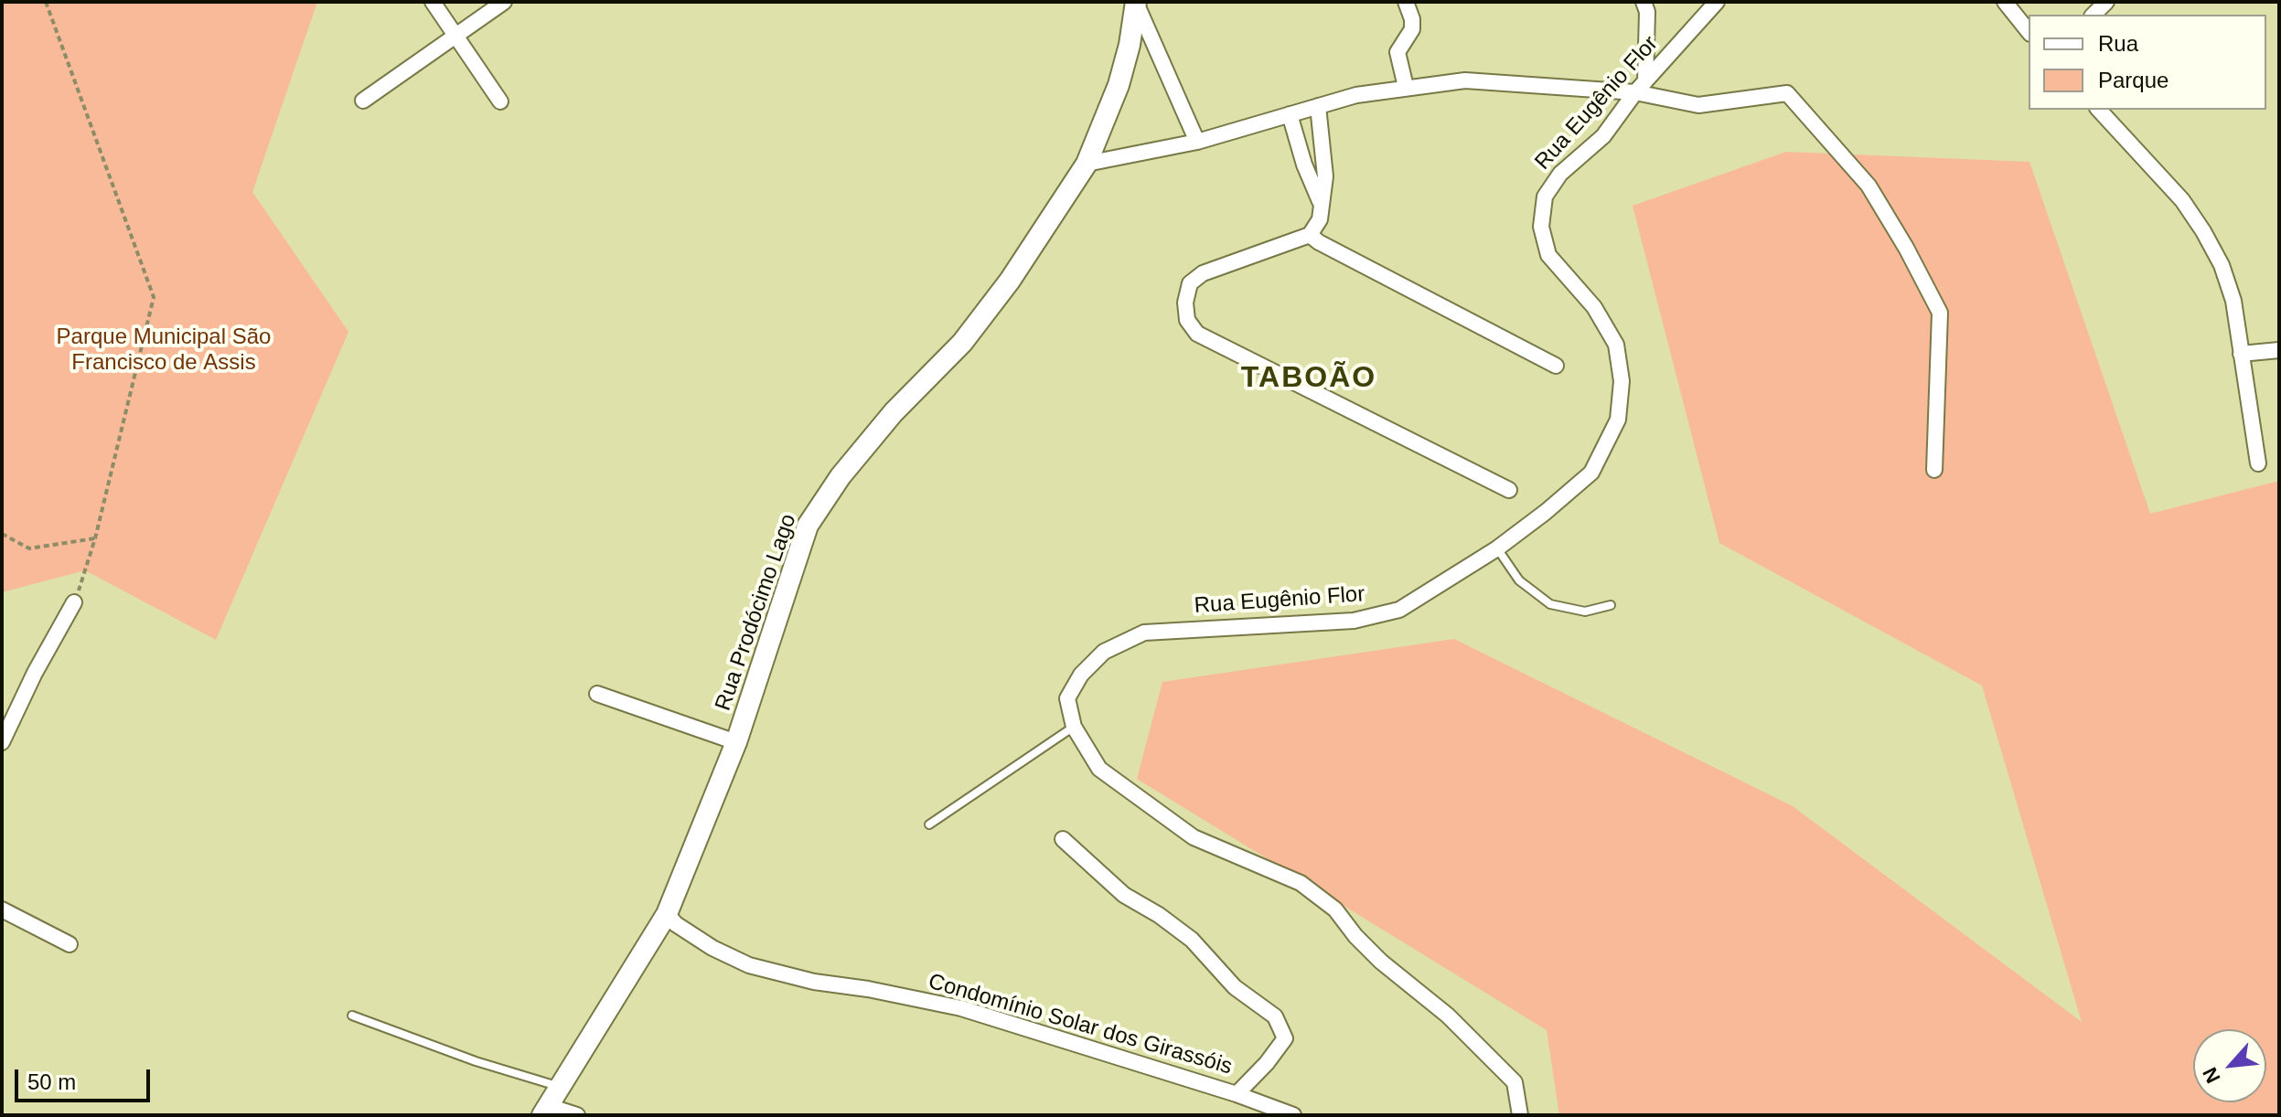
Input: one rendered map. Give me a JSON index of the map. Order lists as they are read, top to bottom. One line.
{"streets":{"main road":["Rua Prodócimo Lago"],"street":["Rua Eugênio Flor","Condomínio Solar dos Girassóis"]},"crossings":[["Rua Prodócimo Lago","Condomínio Solar dos Girassóis"]],"districts":["TABOÃO"],"parks":["Parque Municipal São Francisco de Assis"],"legend":["Rua","Parque"],"scale_bar":"50 m","north":"bottom left"}
